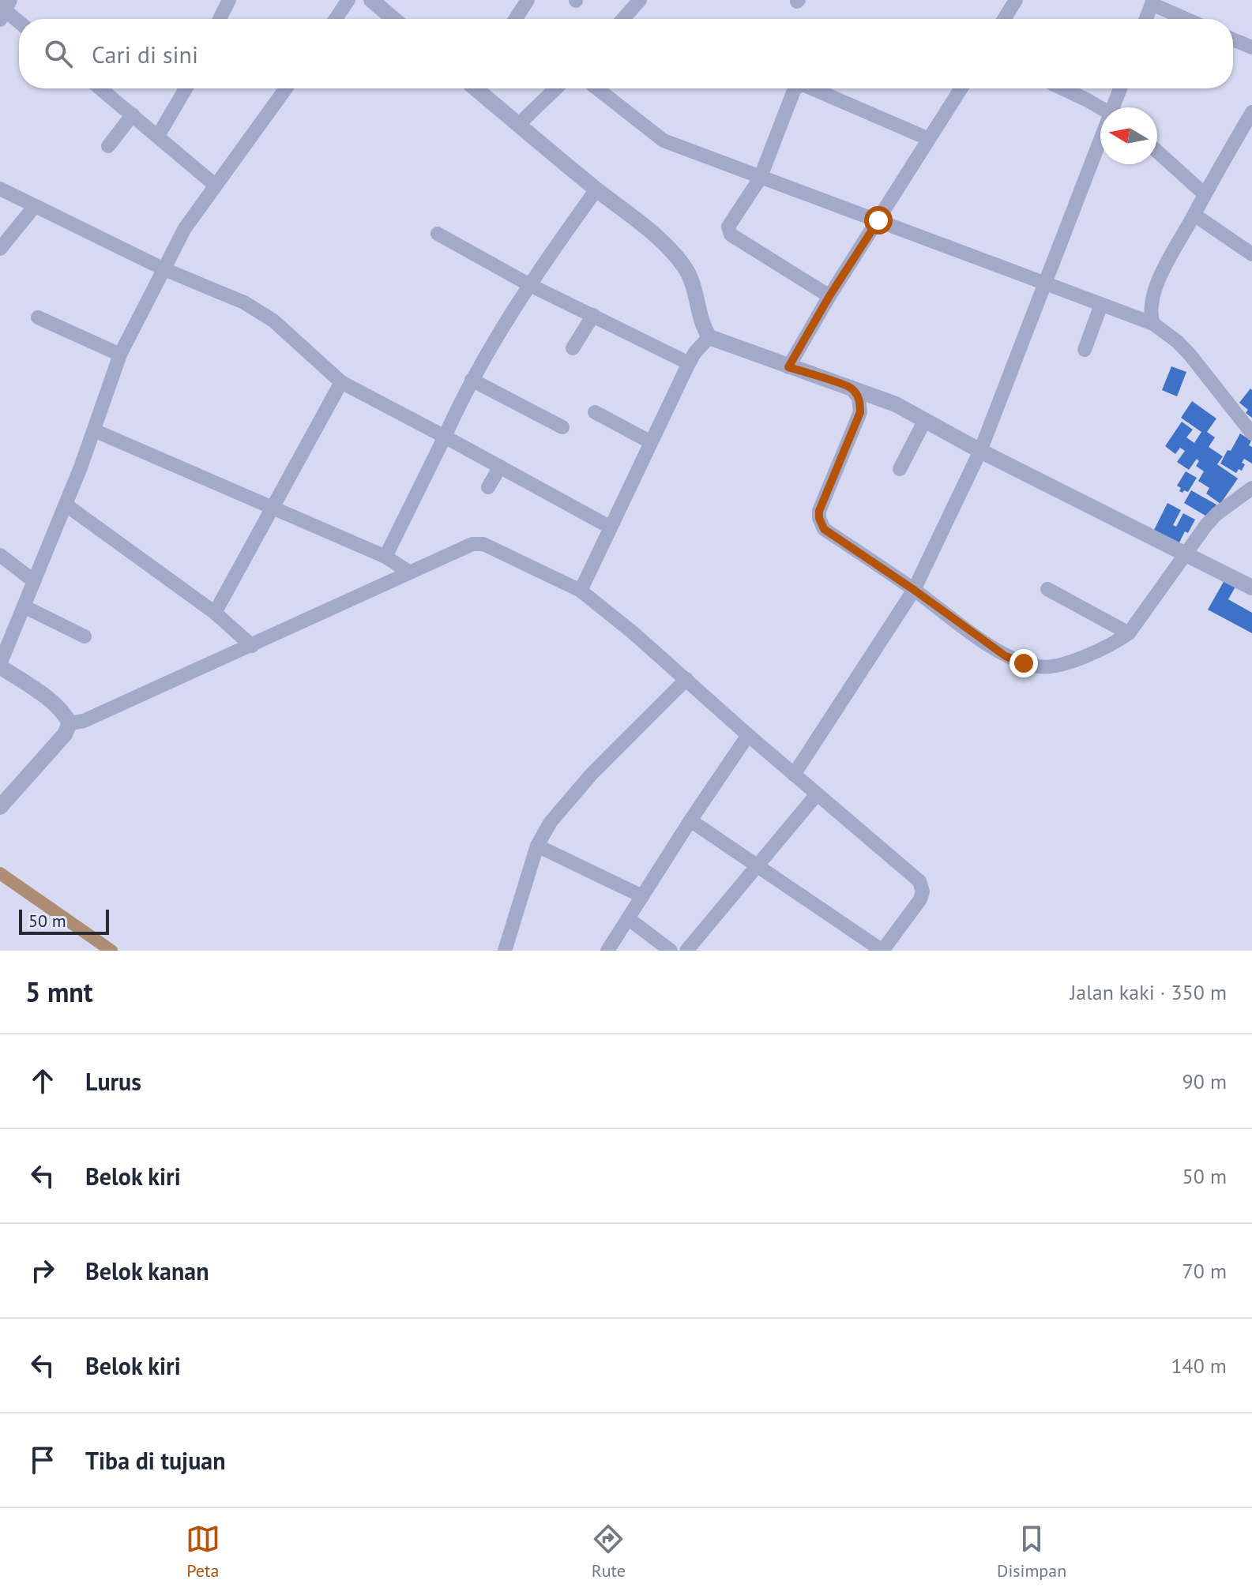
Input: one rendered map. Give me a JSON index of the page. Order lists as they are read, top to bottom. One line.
{"scale_bar":"50 m","north":"left","page":{"search":"Cari di sini","scale":"50 m","heading":["5 mnt","Jalan kaki · 350 m"],"list":[["Lurus","90 m"],["Belok kiri","50 m"],["Belok kanan","70 m"],["Belok kiri","140 m"],"Tiba di tujuan"],"nav":["Peta","Rute","Disimpan"]}}
